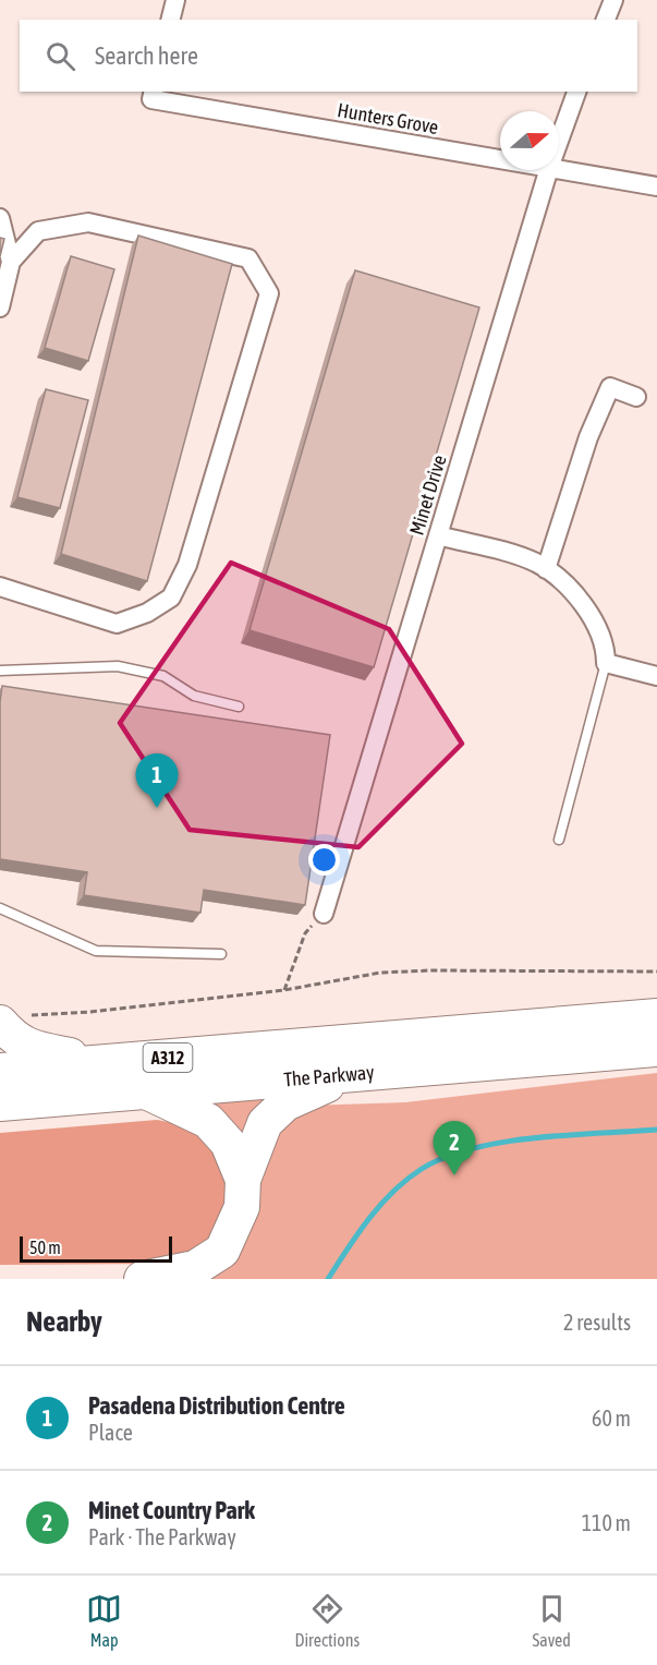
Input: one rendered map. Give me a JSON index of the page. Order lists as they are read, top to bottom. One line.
{"streets":{"highway":["A312","The Parkway"],"street":["Hunters Grove","Minet Drive"]},"scale_bar":"50 m","north":"right","page":{"search":"Search here","pins":["1","2"],"scale":"50 m","heading":["Nearby","2 results"],"list":[{"mark":"1","name":"Pasadena Distribution Centre","note":"Place","value":"60 m"},{"mark":"2","name":"Minet Country Park","note":"Park · The Parkway","value":"110 m"}],"nav":["Map","Directions","Saved"]}}
